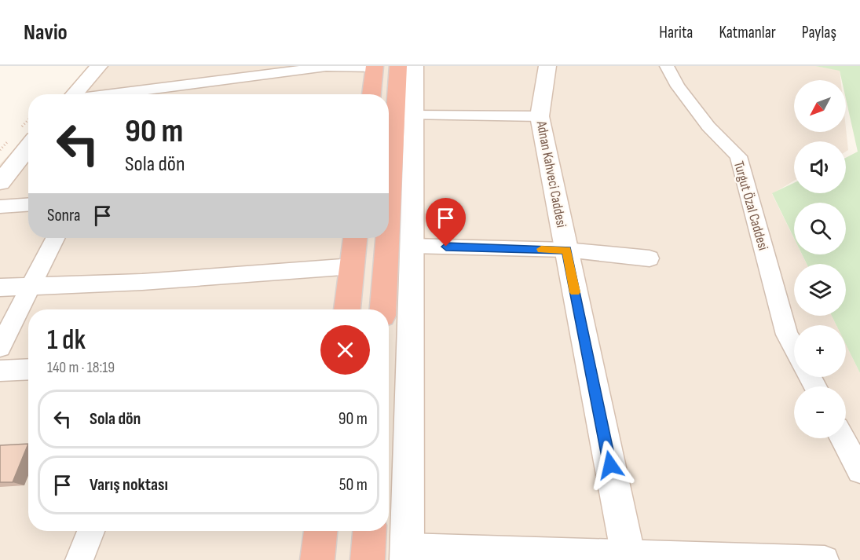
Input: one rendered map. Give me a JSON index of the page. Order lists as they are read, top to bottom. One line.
{"streets":{"street":["Adnan Kahveci Caddesi","Turgut Özal Caddesi"]},"north":"bottom left","page":{"header":"Navio","nav":["Harita","Katmanlar","Paylaş"],"map_buttons":["+","−"],"turn":["90 m","Sola dön"],"then":"Sonra","heading":["1 dk","140 m · 18:19"],"list":[{"name":"Sola dön","value":"90 m"},{"name":"Varış noktası","value":"50 m"}]}}
